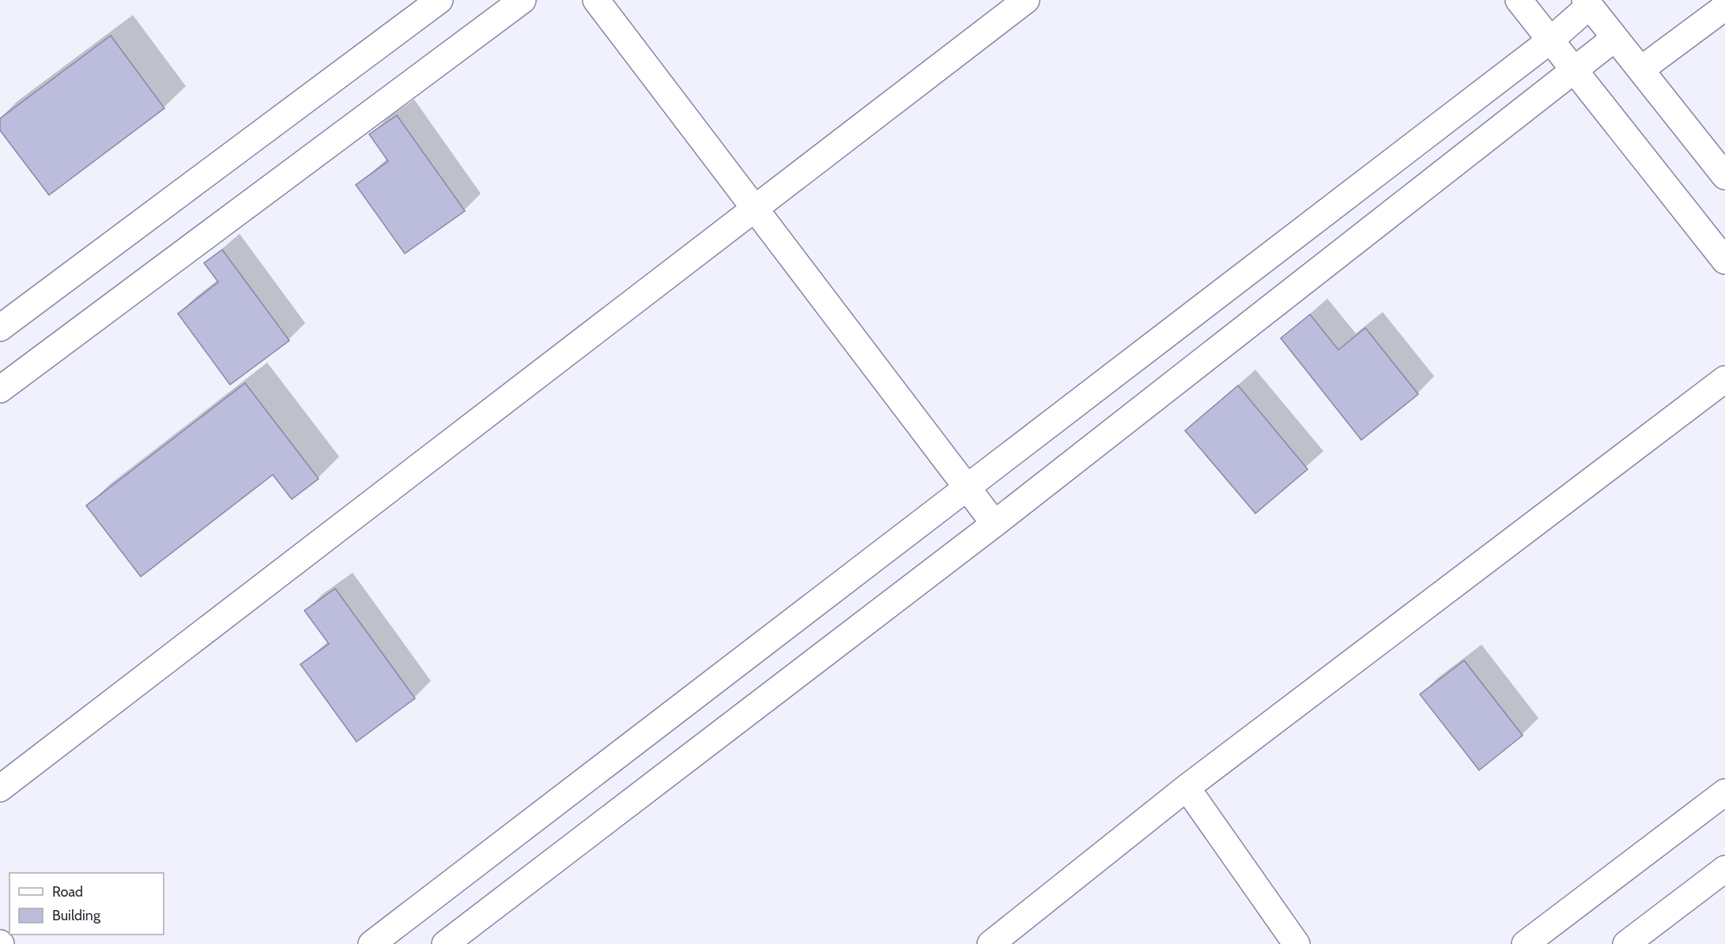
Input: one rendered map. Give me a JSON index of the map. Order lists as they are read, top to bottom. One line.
{"legend":["Road","Building"]}
